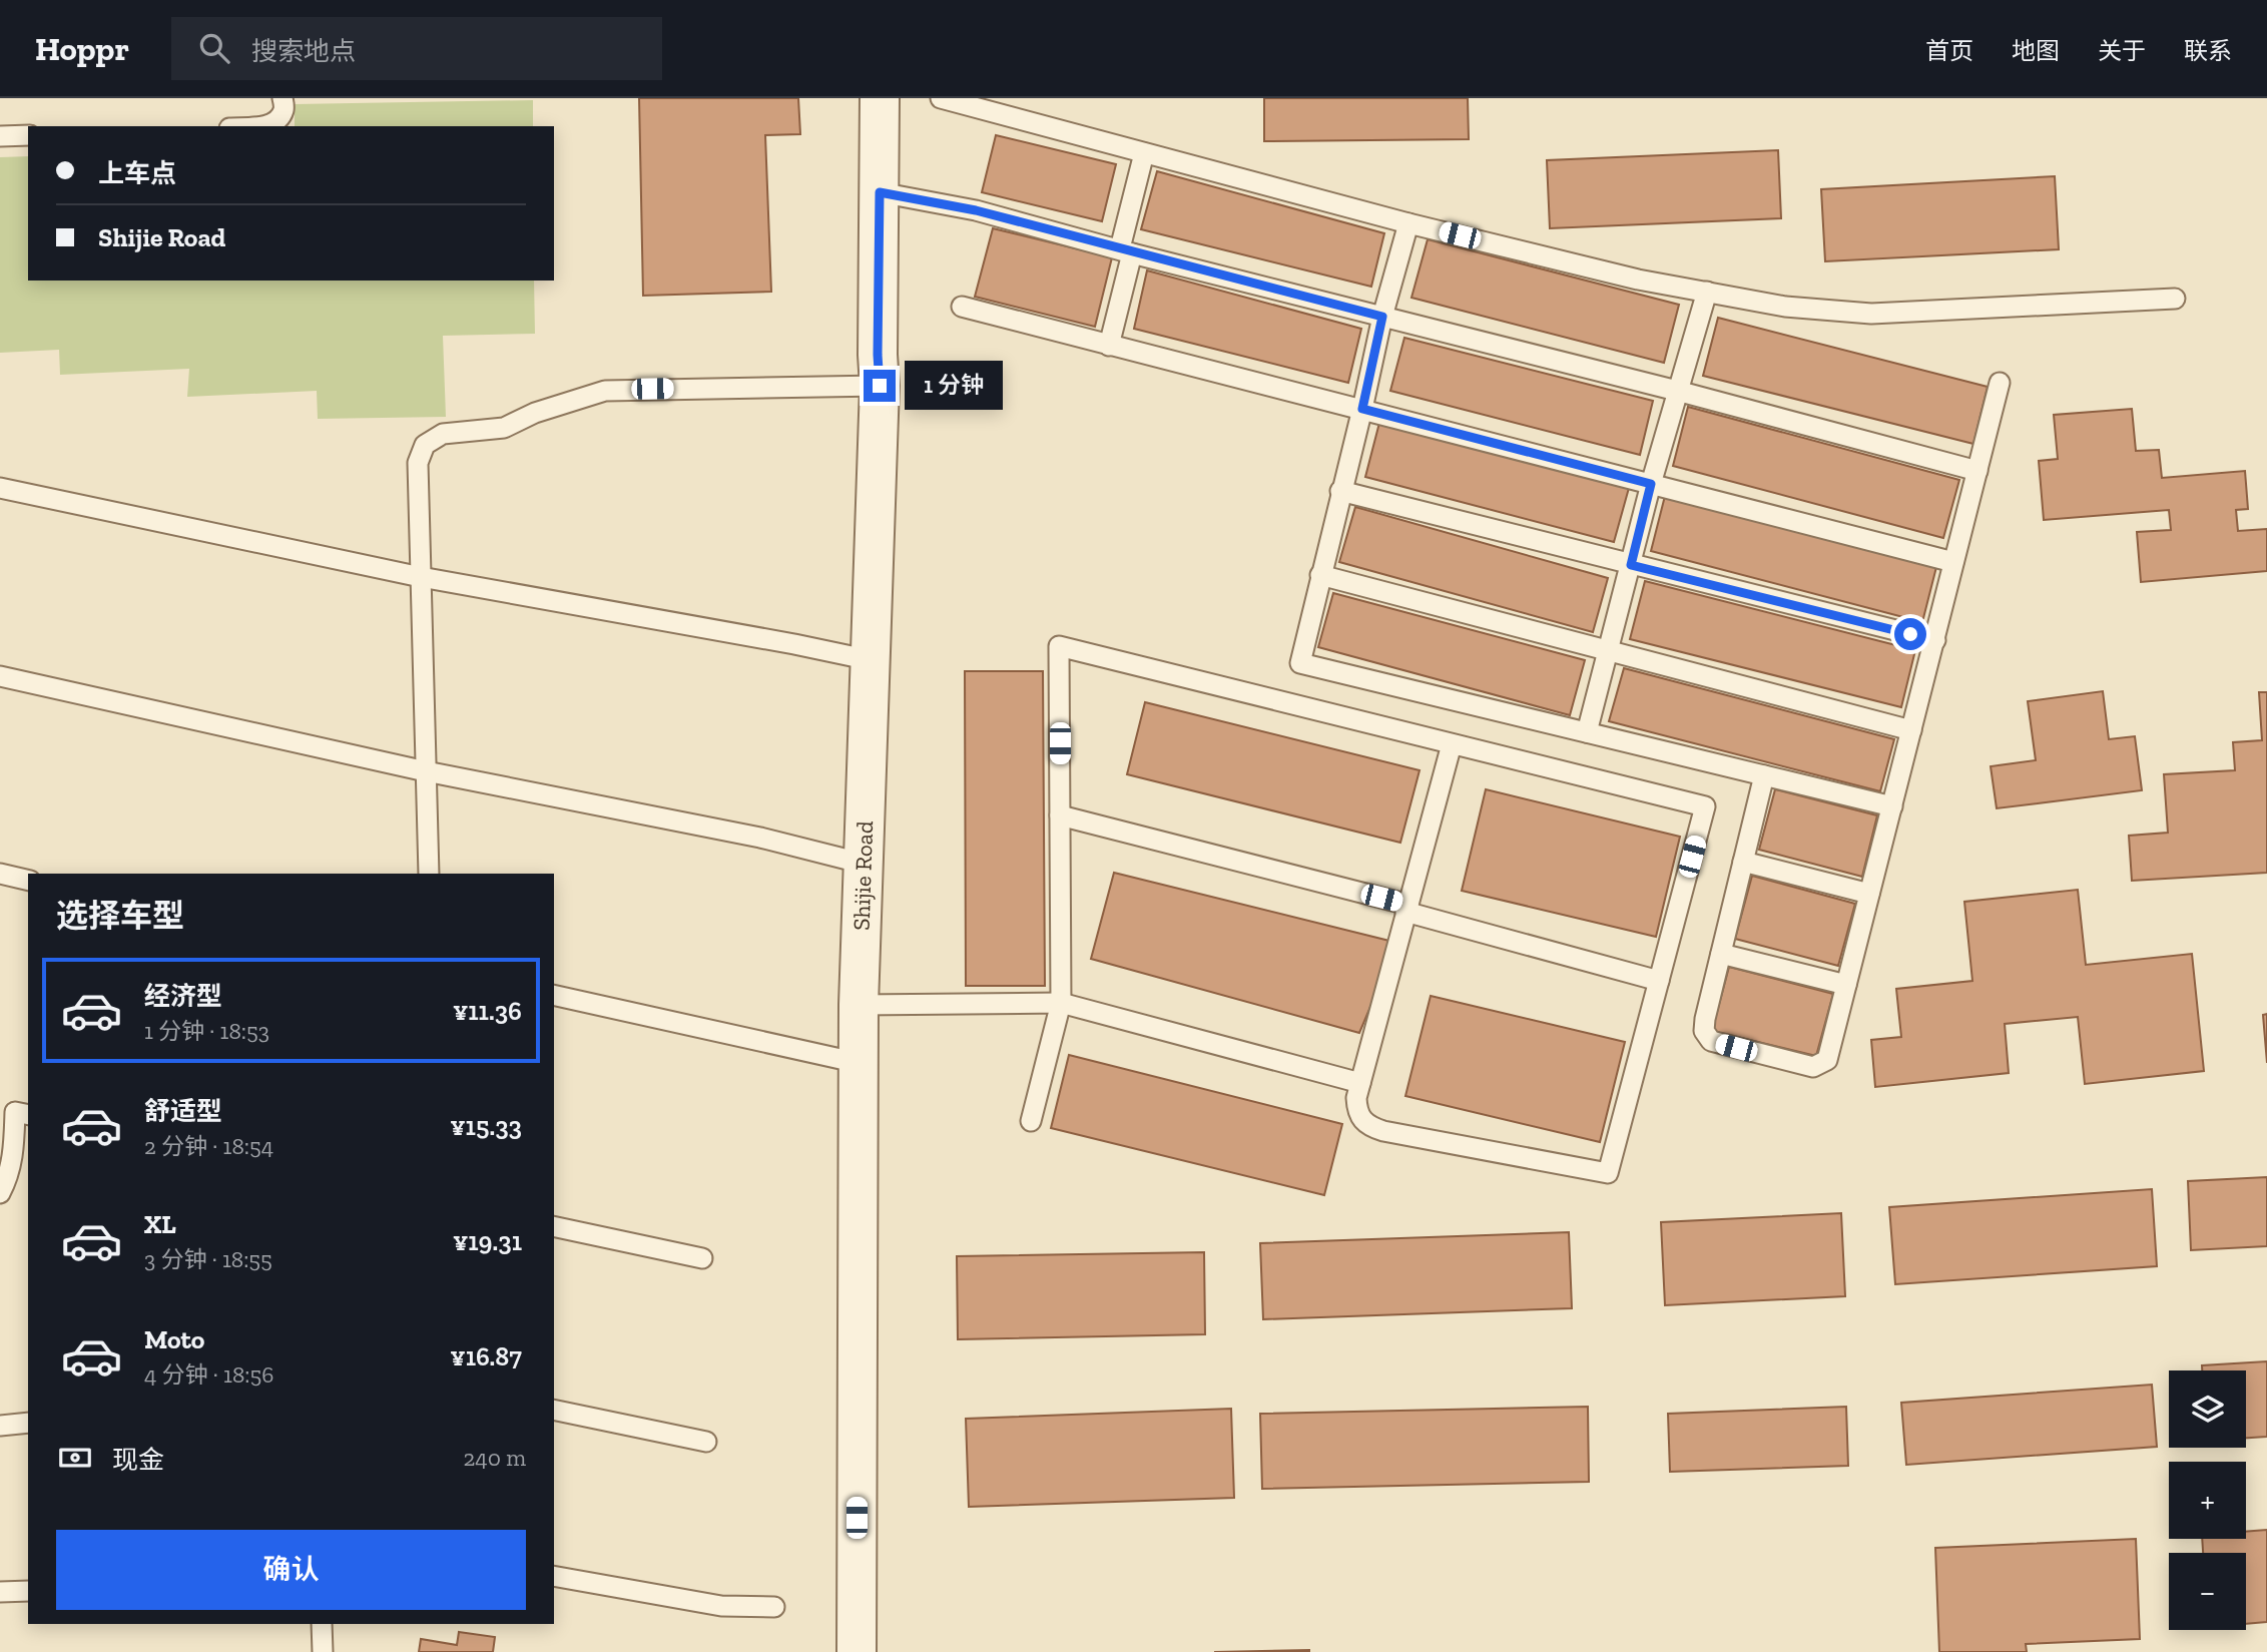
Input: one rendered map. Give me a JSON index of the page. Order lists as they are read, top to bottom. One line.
{"streets":{"street":["Shijie Road"]},"page":{"header":"Hoppr","search":"搜索地点","nav":["首页","地图","关于","联系"],"banner":["上车点","Shijie Road"],"bubble":"1 分钟","heading":"选择车型","list":[{"name":"经济型","note":"1 分钟 · 18:53","value":"¥11.36"},{"name":"舒适型","note":"2 分钟 · 18:54","value":"¥15.33"},{"name":"XL","note":"3 分钟 · 18:55","value":"¥19.31"},{"name":"Moto","note":"4 分钟 · 18:56","value":"¥16.87"}],"map_buttons":["+","−"],"pay":["现金","240 m"],"buttons":"确认"}}
